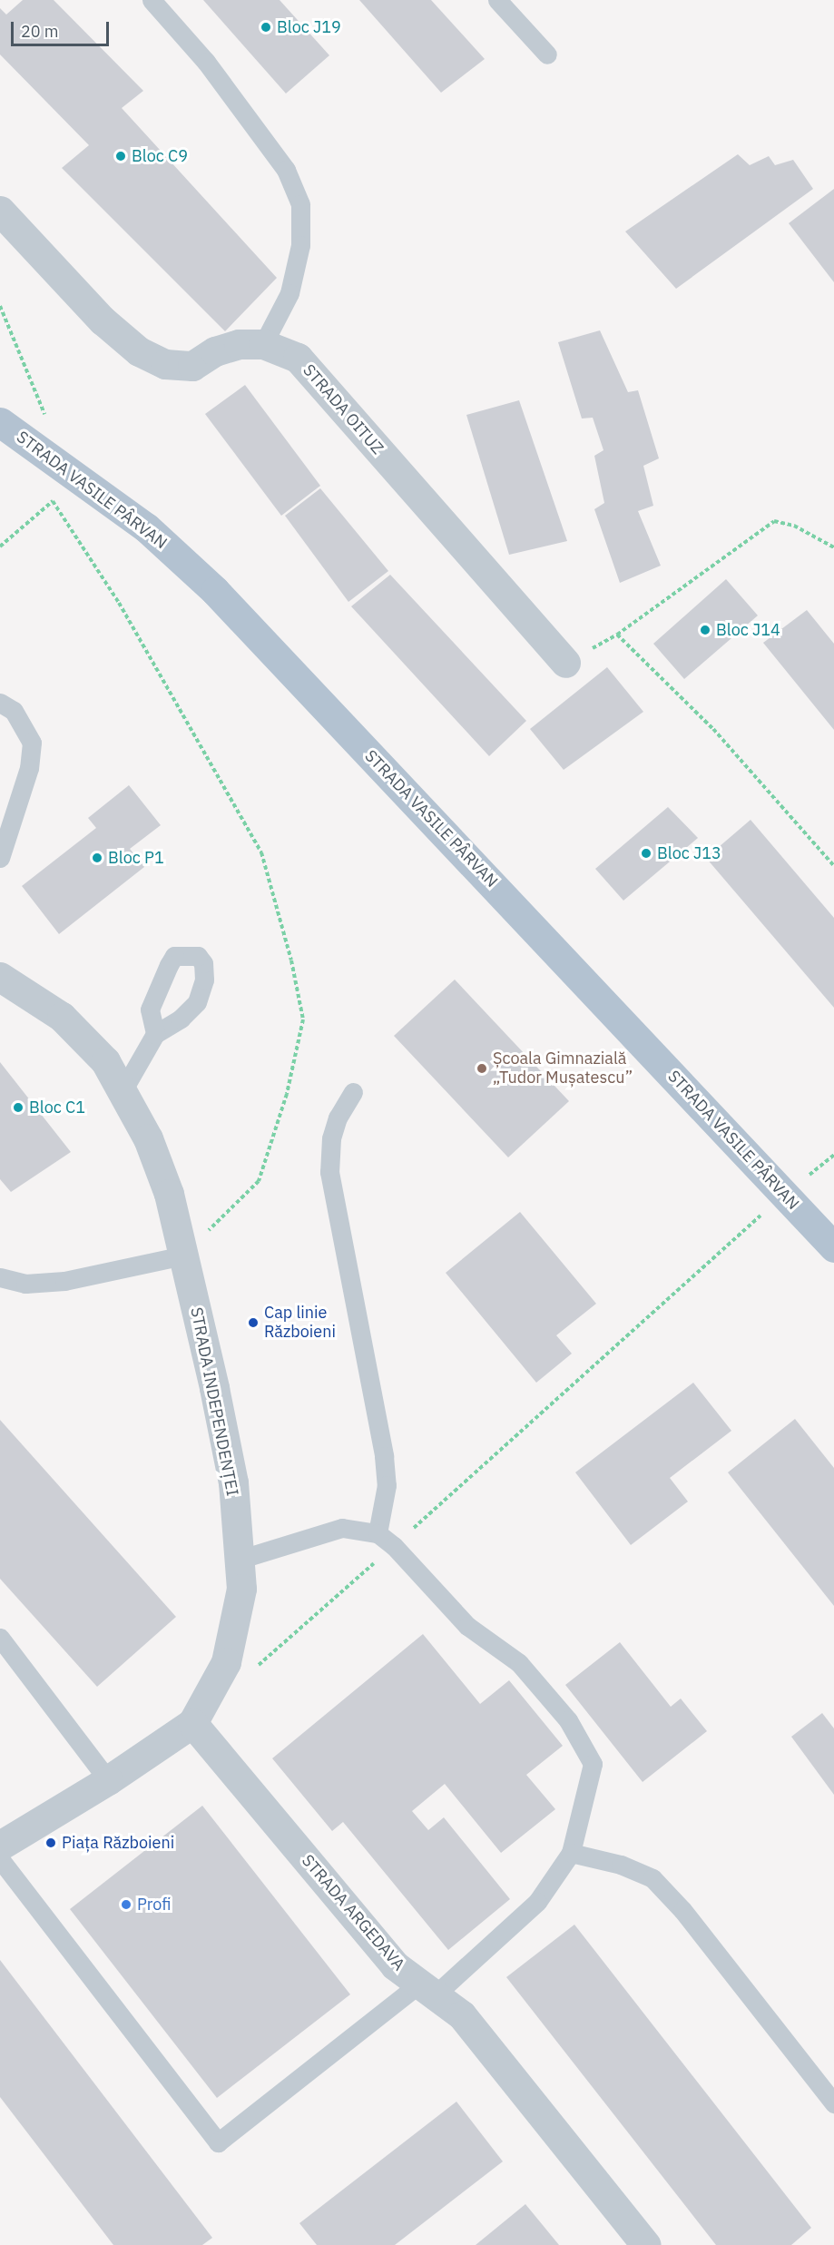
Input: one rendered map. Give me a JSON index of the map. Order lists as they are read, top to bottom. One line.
{"streets":{"main road":["STRADA VASILE PÂRVAN"],"street":["STRADA OITUZ","STRADA INDEPENDENȚEI","STRADA ARGEDAVA"]},"crossings":[["STRADA INDEPENDENȚEI","STRADA ARGEDAVA"]],"places":["Bloc J19","Bloc C9","Bloc J14","Bloc J13","Bloc P1","Școala Gimnazială „Tudor Mușatescu”","Bloc C1","Cap linie Războieni","Piața Războieni","Profi"],"scale_bar":"20 m"}
